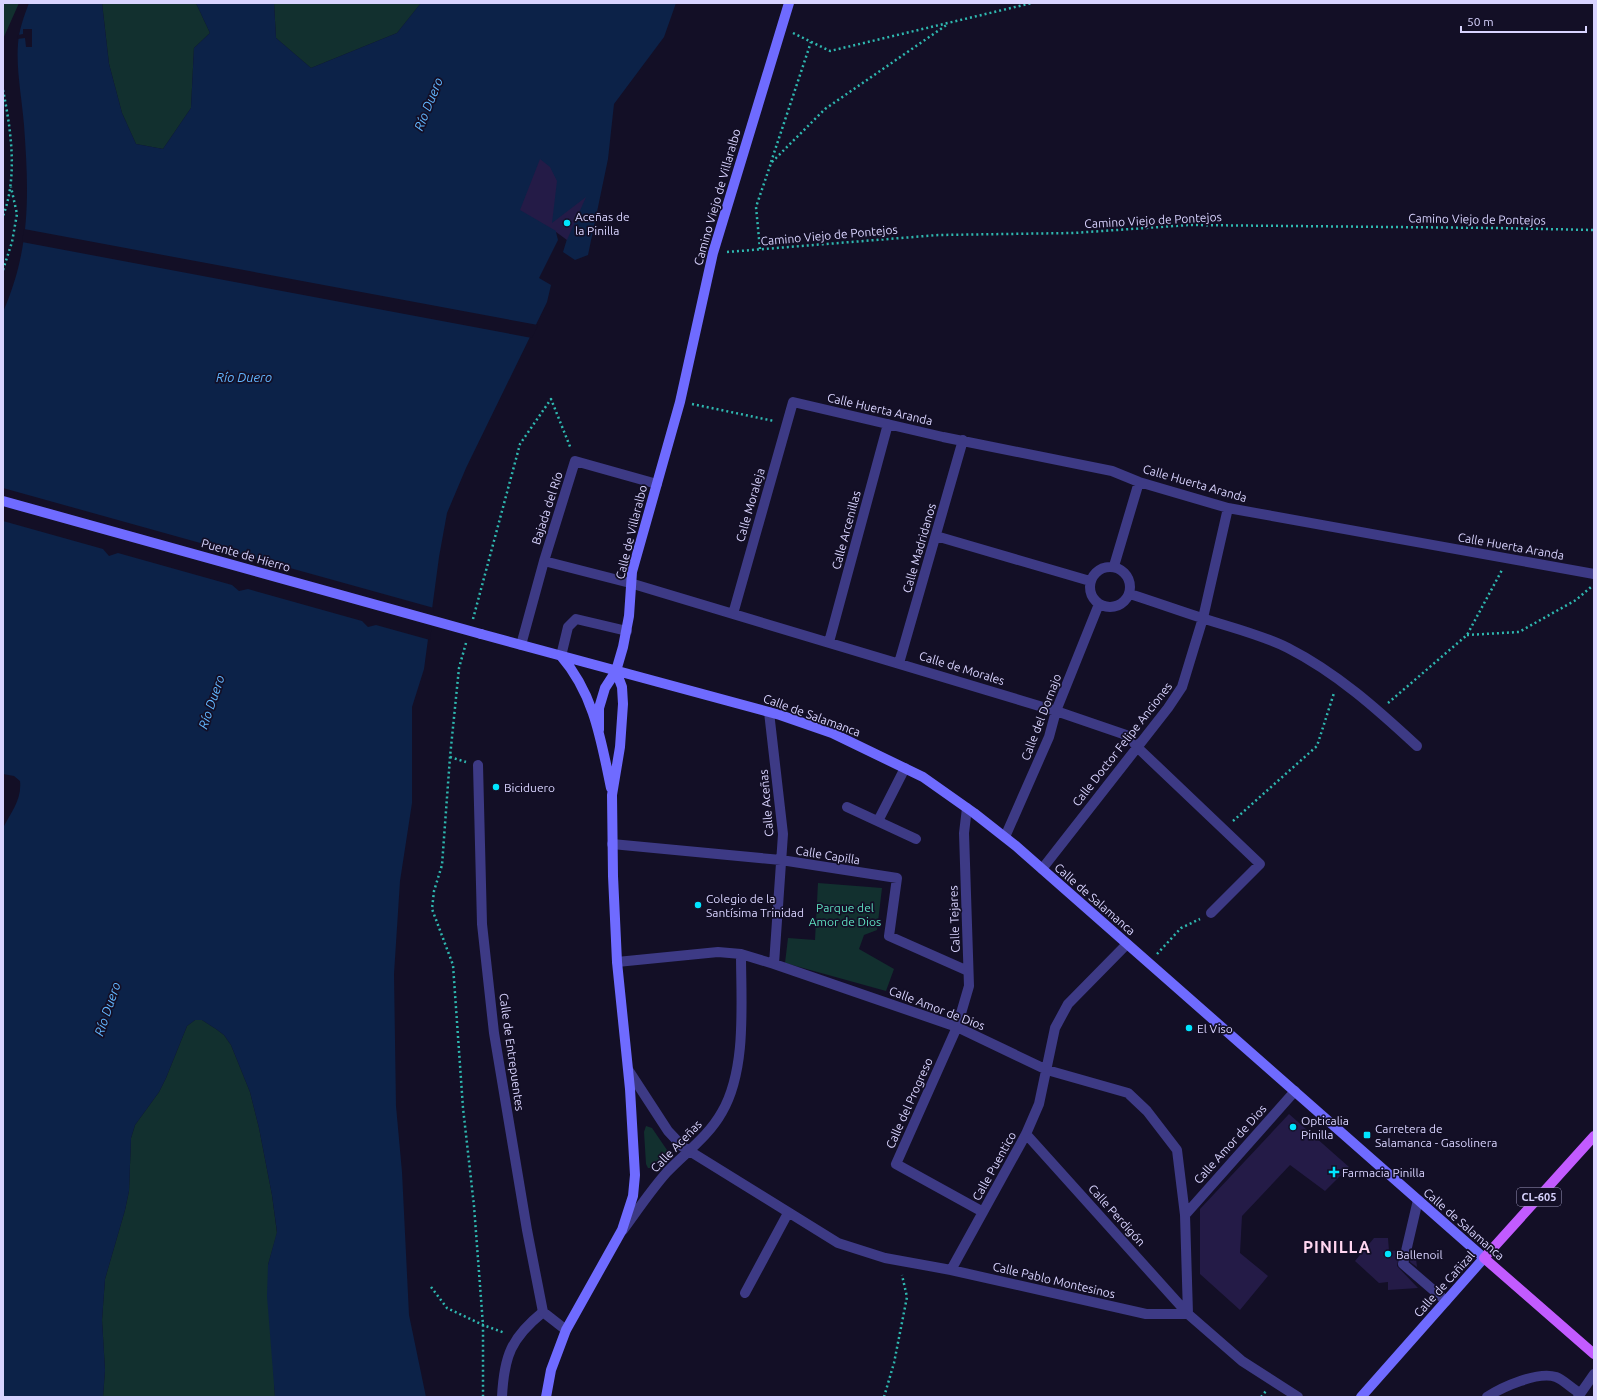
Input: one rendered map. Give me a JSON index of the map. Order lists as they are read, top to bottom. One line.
{"streets":{"main road":["Camino Viejo de Villaralbo","Calle de Villaralbo","Puente de Hierro","Calle de Salamanca","CL-605","Calle de Cañizal"],"street":["Calle Huerta Aranda","Calle Moraleja","Bajada del Río","Calle Arcenillas","Calle Madridanos","Calle de Morales","Calle del Dornajo","Calle Doctor Felipe Anciones","Calle Aceñas","Calle Capilla","Calle Tejares","Calle Amor de Dios","Calle de Entrepuentes","Calle del Progreso","Calle Puentico","Calle Perdigón","Calle Pablo Montesinos"],"path":["Camino Viejo de Pontejos"]},"crossings":[["Camino Viejo de Villaralbo","Camino Viejo de Pontejos"],["Camino Viejo de Villaralbo","Calle de Villaralbo"],["Calle Huerta Aranda","Calle Moraleja"],["Calle Huerta Aranda","Calle Arcenillas"],["Calle Huerta Aranda","Calle Madridanos"],["Calle Huerta Aranda","Calle Doctor Felipe Anciones"],["Calle Moraleja","Calle de Morales"],["Bajada del Río","Calle de Villaralbo"],["Bajada del Río","Calle de Morales"],["Bajada del Río","Calle de Salamanca"],["Calle Arcenillas","Calle de Morales"],["Calle de Villaralbo","Calle de Morales"],["Calle de Villaralbo","Calle de Salamanca"],["Calle Madridanos","Calle de Morales"],["Puente de Hierro","Calle de Salamanca"],["Calle de Morales","Calle del Dornajo"],["Calle de Morales","Calle Doctor Felipe Anciones"],["Calle de Salamanca","Calle del Dornajo"],["Calle de Salamanca","Calle Doctor Felipe Anciones"],["Calle de Salamanca","Calle Aceñas"],["Calle de Salamanca","Calle Tejares"],["Calle de Salamanca","Calle Amor de Dios"],["Calle de Salamanca","Calle Puentico"],["Calle de Salamanca","Calle de Cañizal"],["Calle Aceñas","Calle Capilla"],["Calle Aceñas","Calle Amor de Dios"],["Calle Aceñas","Calle Pablo Montesinos"],["Calle Capilla","Calle Tejares"],["Calle Tejares","Calle Amor de Dios"],["Calle Tejares","Calle del Progreso"],["Calle Amor de Dios","Calle del Progreso"],["Calle Amor de Dios","Calle Puentico"],["Calle Amor de Dios","Calle Perdigón"],["Calle Amor de Dios","Calle Pablo Montesinos"],["Calle del Progreso","Calle Puentico"],["Calle Puentico","Calle Perdigón"],["Calle Puentico","Calle Pablo Montesinos"],["Calle Perdigón","Calle Pablo Montesinos"]],"districts":["PINILLA"],"water":["Río Duero"],"parks":["Parque del Amor de Dios"],"places":{"other":["Aceñas de la Pinilla","Biciduero","Colegio de la Santísima Trinidad","El Viso","Opticalia Pinilla","Ballenoil"],"transit":["Carretera de Salamanca - Gasolinera"],"health":["Farmacia Pinilla"]},"scale_bar":"50 m"}
